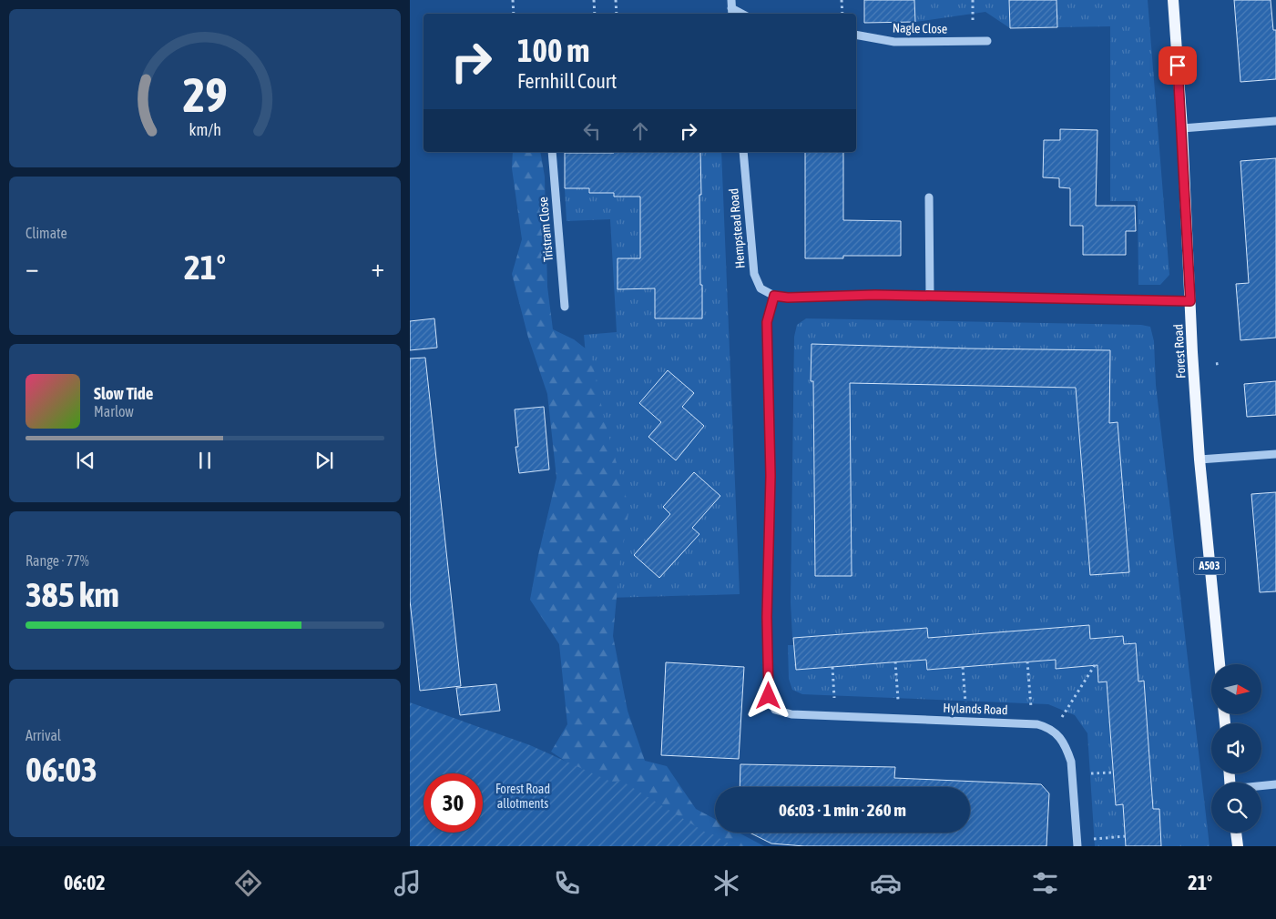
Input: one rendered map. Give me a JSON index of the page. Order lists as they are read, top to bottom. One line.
{"streets":{"main road":["Forest Road","A503"],"street":["Nagle Close","Hempstead Road","Tristram Close","Hylands Road"]},"crossings":[["Hempstead Road","Hylands Road"]],"parks":["Forest Road allotments"],"north":"right","page":{"turn":["100 m","Fernhill Court"],"tile":["Climate",["Range · 77%","385 km"],["Arrival","06:03"]],"heat":["−","21°","+"],"song":["Slow Tide","Marlow"],"limit":"30","trip":"06:03 · 1 min · 260 m","tabs":["06:02","21°"],"gauge":["29","km/h"]}}
